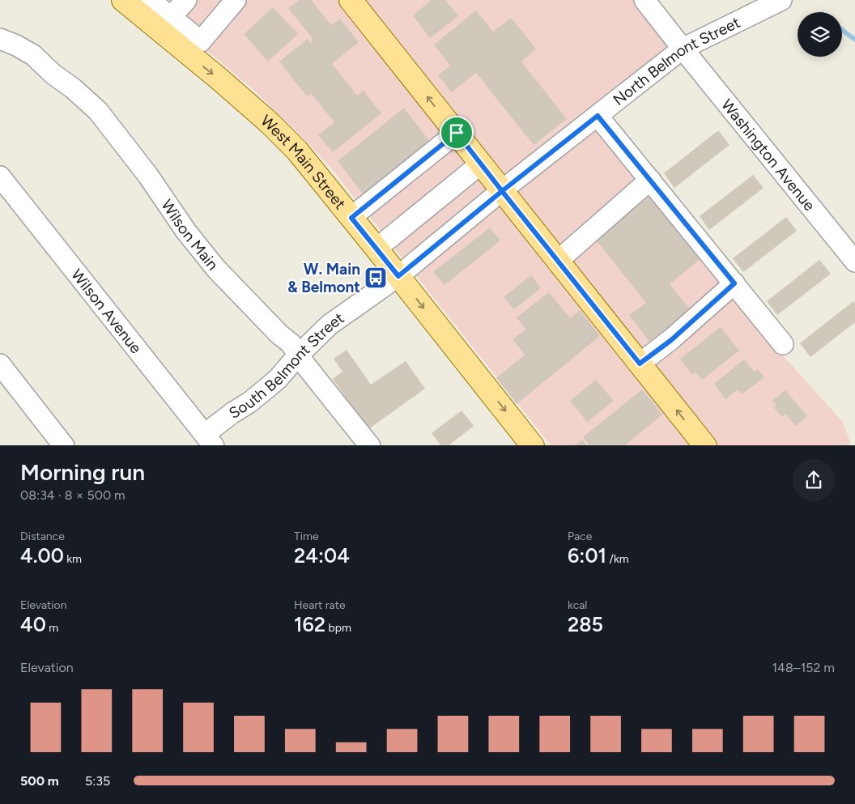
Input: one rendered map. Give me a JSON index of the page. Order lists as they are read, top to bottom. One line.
{"streets":{"main road":["West Main Street"],"street":["North Belmont Street","Washington Avenue","Wilson Main","Wilson Avenue","South Belmont Street"]},"crossings":[["North Belmont Street","Washington Avenue"],["North Belmont Street","South Belmont Street"],["West Main Street","South Belmont Street"],["Wilson Main","South Belmont Street"],["Wilson Avenue","South Belmont Street"]],"places":{"bus stop":["W. Main & Belmont"]},"page":{"heading":["Morning run","08:34 · 8 × 500 m"],"stats":[["Distance","4.00 km"],["Time","24:04"],["Pace","6:01 /km"],["Elevation","40 m"],["Heart rate","162 bpm"],["kcal","285"]],"chart":["Elevation","148–152 m"],"list":[{"name":"500 m","note":"5:35"}]}}
